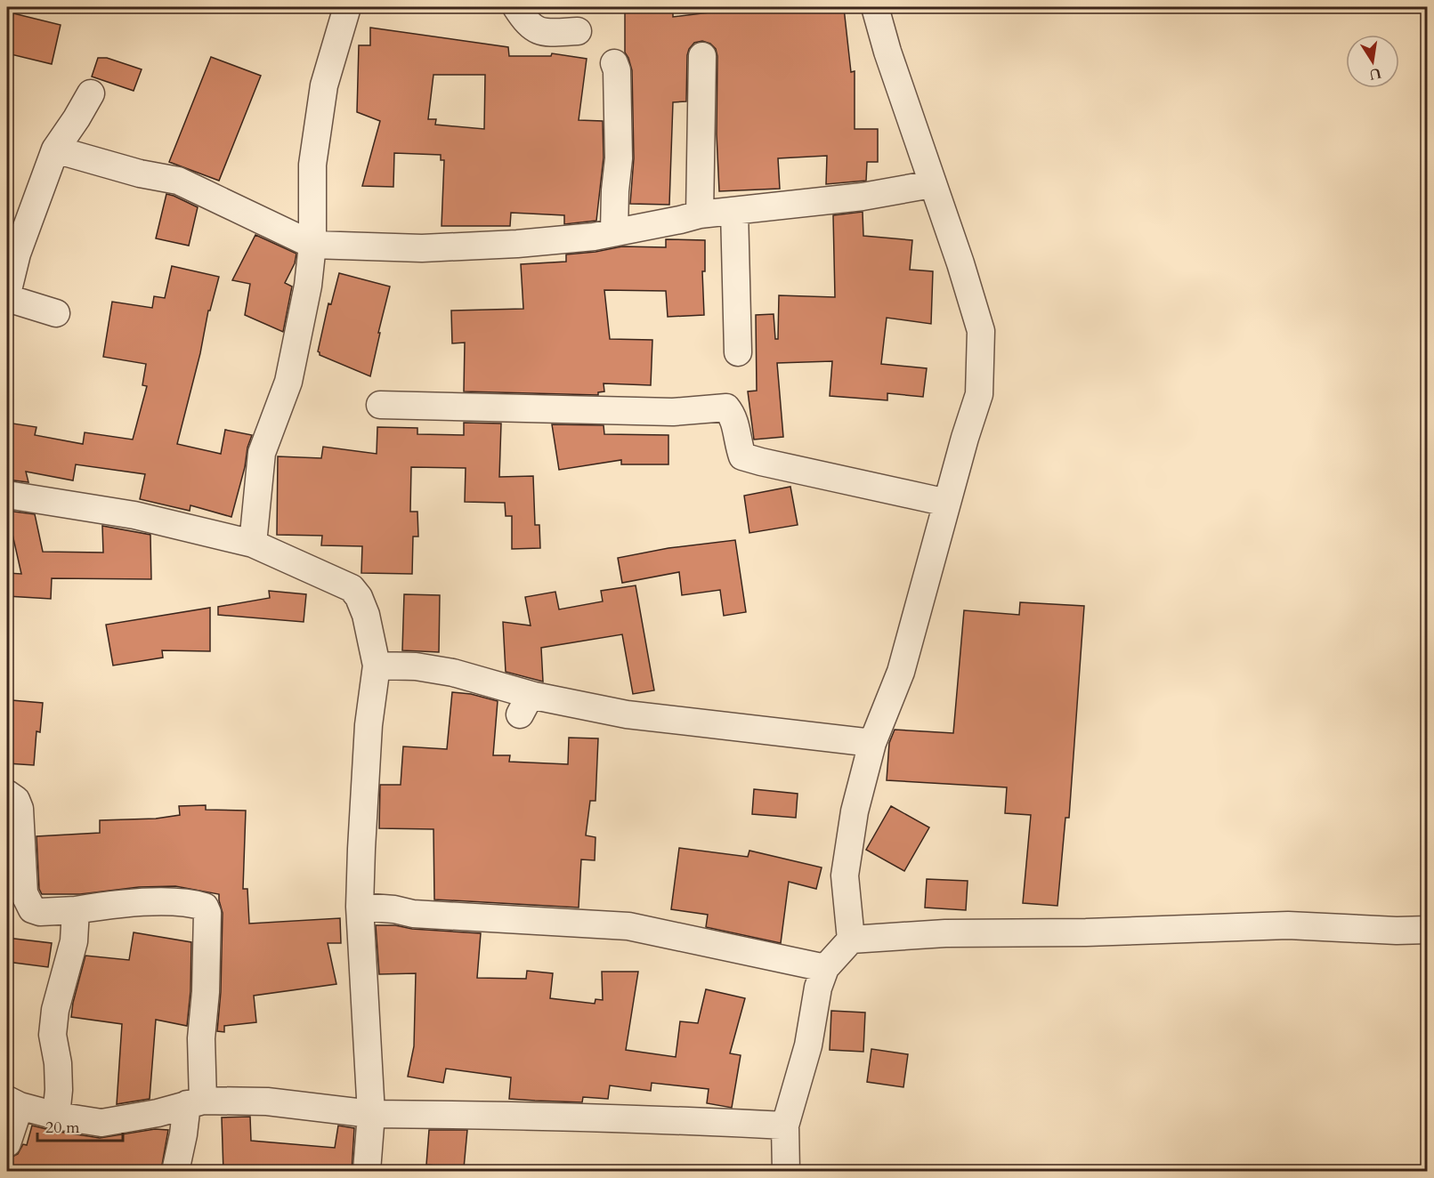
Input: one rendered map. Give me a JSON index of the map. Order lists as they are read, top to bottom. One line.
{"scale_bar":"20 m","north":"bottom"}
